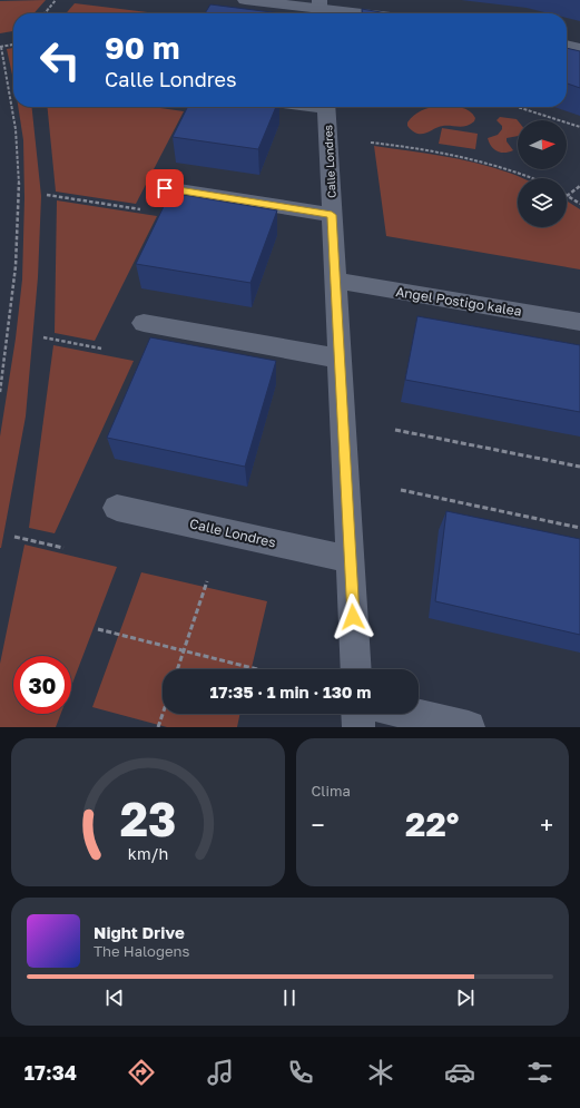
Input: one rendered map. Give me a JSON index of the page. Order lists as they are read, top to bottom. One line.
{"streets":{"street":["Calle Londres","Angel Postigo kalea"]},"crossings":[["Calle Londres","Angel Postigo kalea"]],"north":"right","page":{"turn":["90 m","Calle Londres"],"limit":"30","trip":"17:35 · 1 min · 130 m","tile":"Clima","heat":["−","22°","+"],"song":["Night Drive","The Halogens"],"tabs":"17:34","gauge":["23","km/h"]}}
